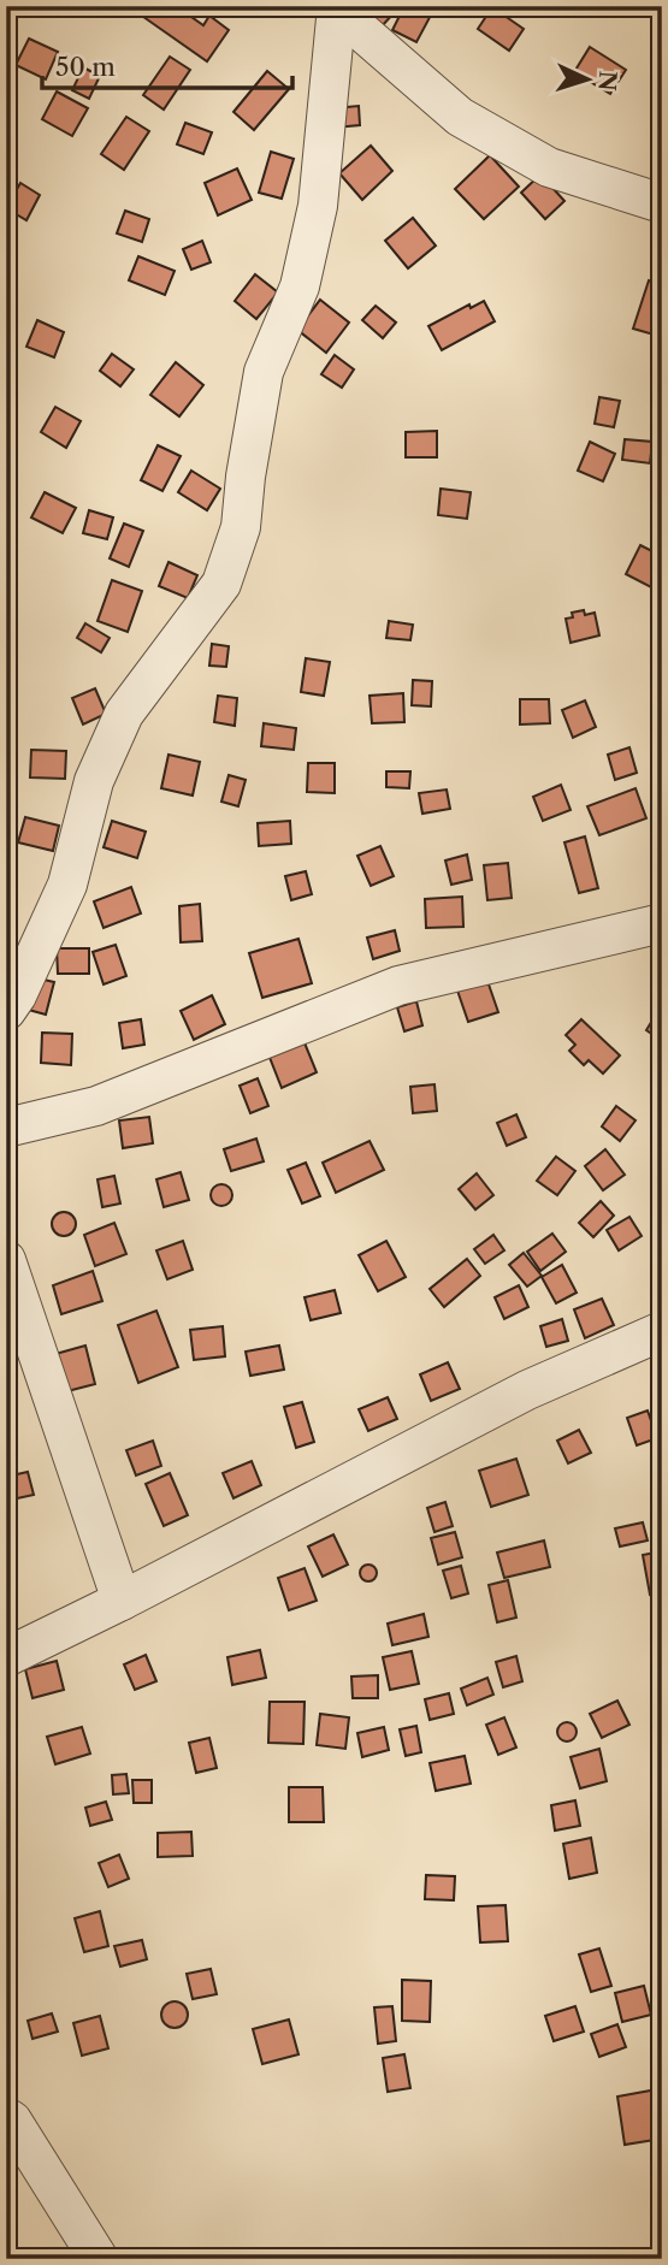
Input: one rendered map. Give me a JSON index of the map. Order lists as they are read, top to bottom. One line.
{"scale_bar":"50 m","north":"right"}
